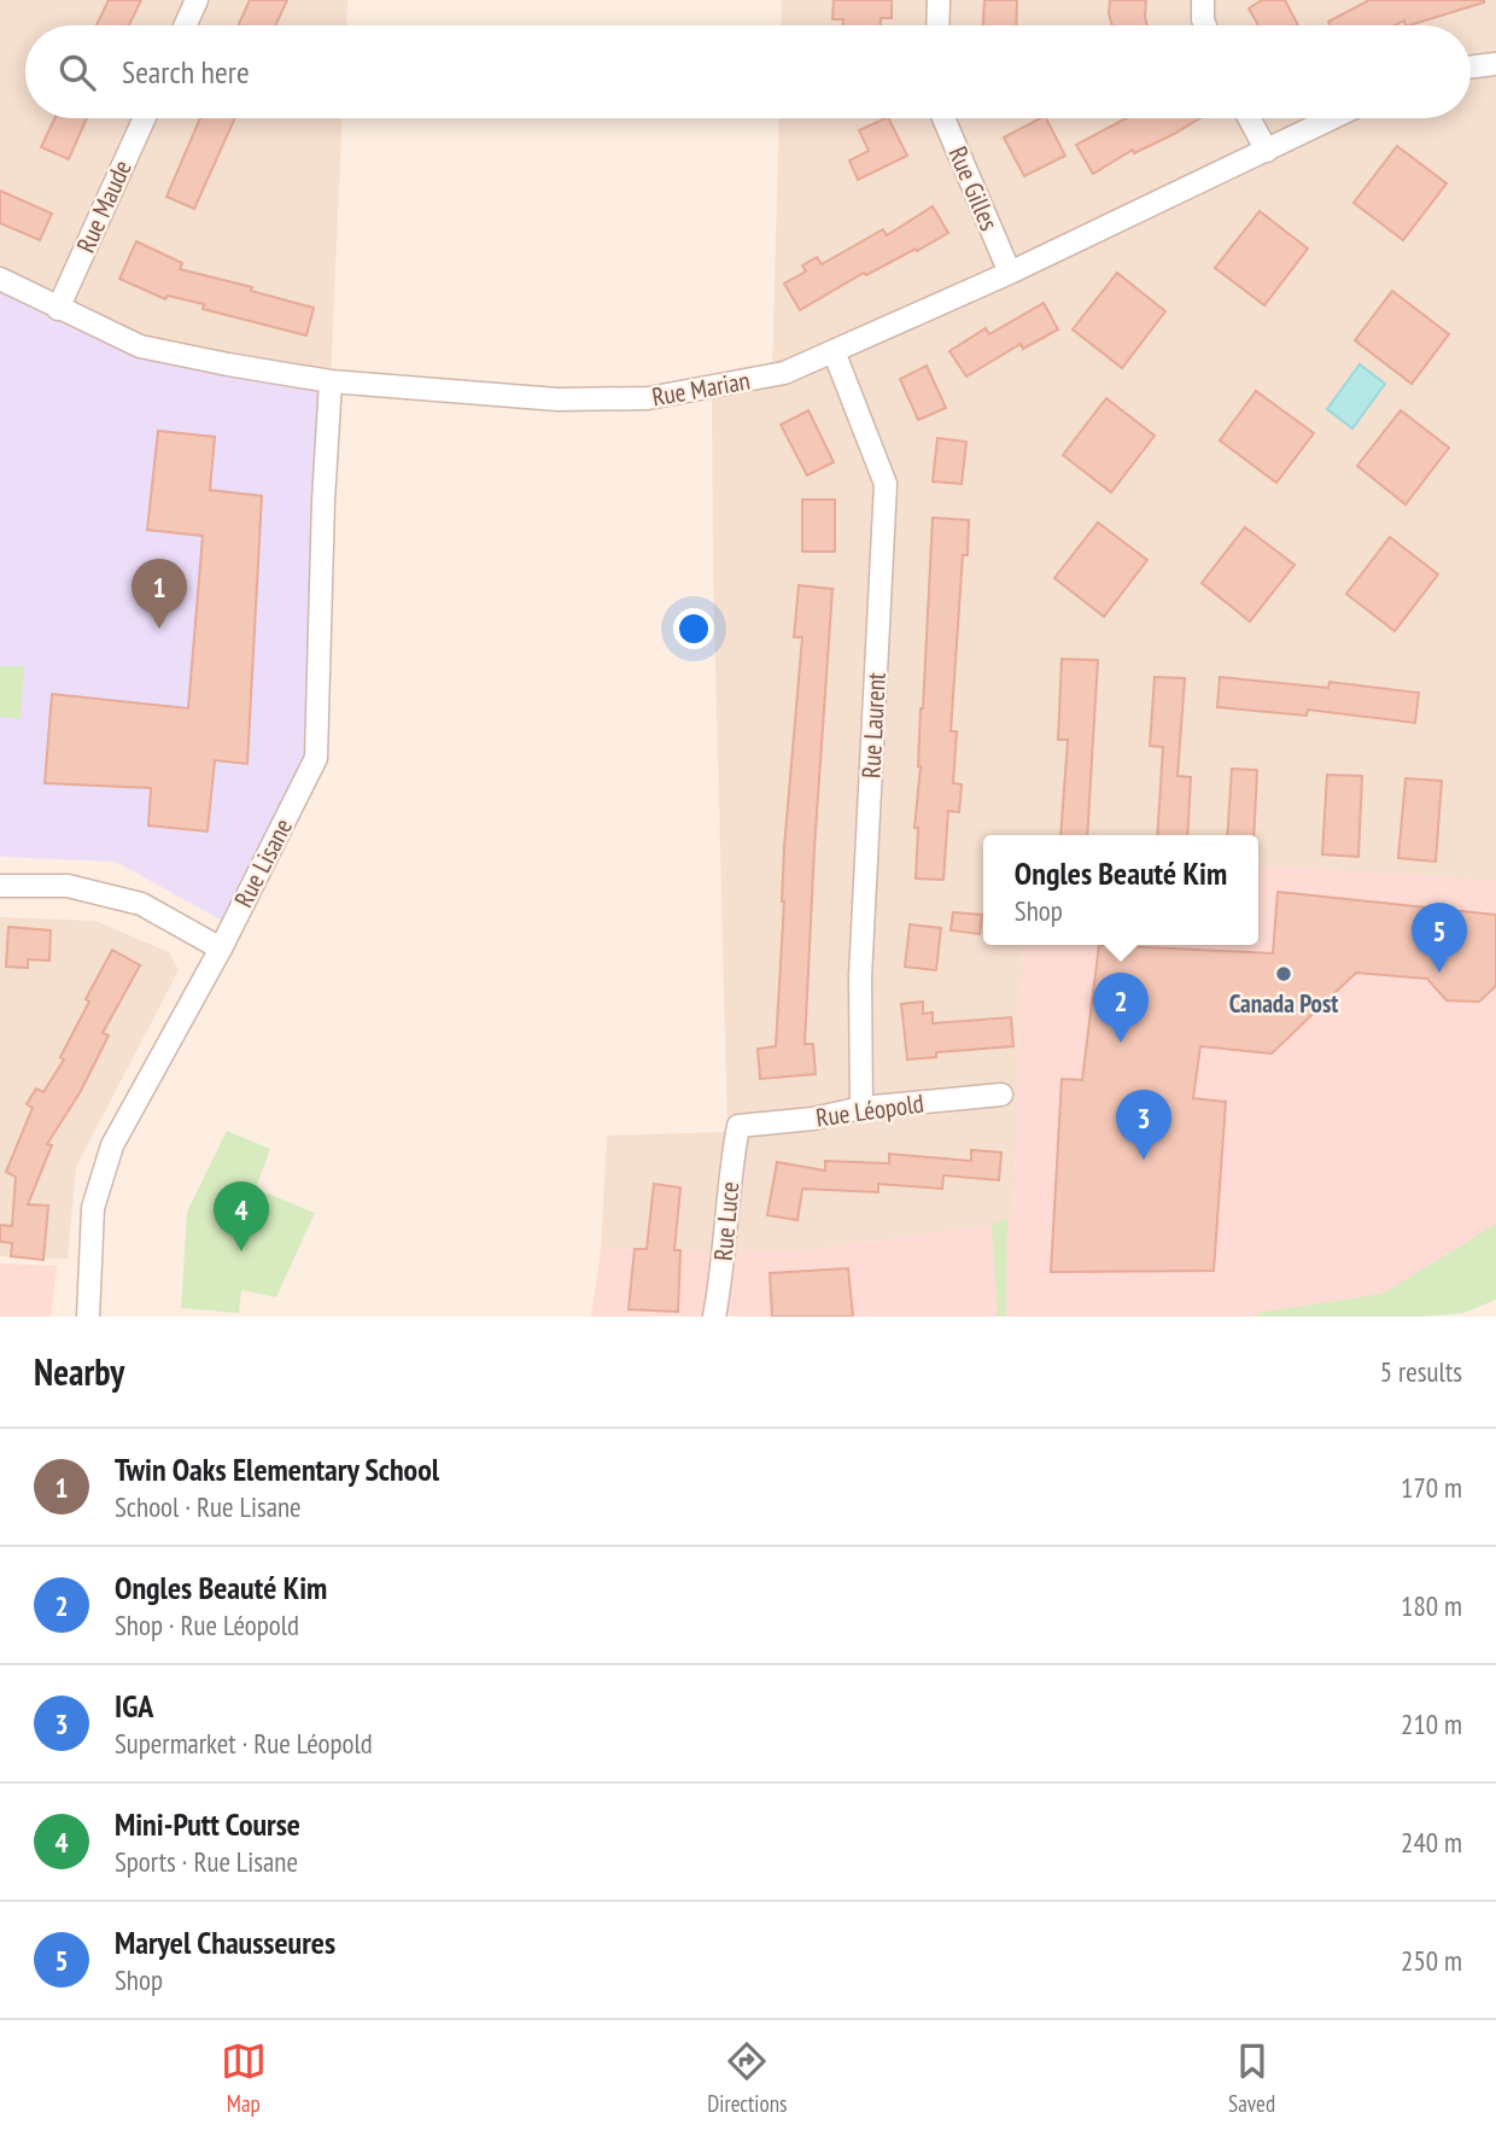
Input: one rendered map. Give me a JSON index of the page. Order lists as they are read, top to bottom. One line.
{"streets":{"street":["Rue Gilles","Rue Maude","Rue Marian","Rue Laurent","Rue Lisane","Rue Léopold","Rue Luce"]},"crossings":[["Rue Gilles","Rue Marian"],["Rue Maude","Rue Marian"],["Rue Marian","Rue Laurent"],["Rue Marian","Rue Lisane"],["Rue Laurent","Rue Léopold"],["Rue Léopold","Rue Luce"]],"places":["Canada Post"],"page":{"search":"Search here","pins":["1","5","2","3","4"],"popup":["Ongles Beauté Kim","Shop"],"heading":["Nearby","5 results"],"list":[{"mark":"1","name":"Twin Oaks Elementary School","note":"School · Rue Lisane","value":"170 m"},{"mark":"2","name":"Ongles Beauté Kim","note":"Shop · Rue Léopold","value":"180 m"},{"mark":"3","name":"IGA","note":"Supermarket · Rue Léopold","value":"210 m"},{"mark":"4","name":"Mini-Putt Course","note":"Sports · Rue Lisane","value":"240 m"},{"mark":"5","name":"Maryel Chausseures","note":"Shop","value":"250 m"}],"nav":["Map","Directions","Saved"]}}
